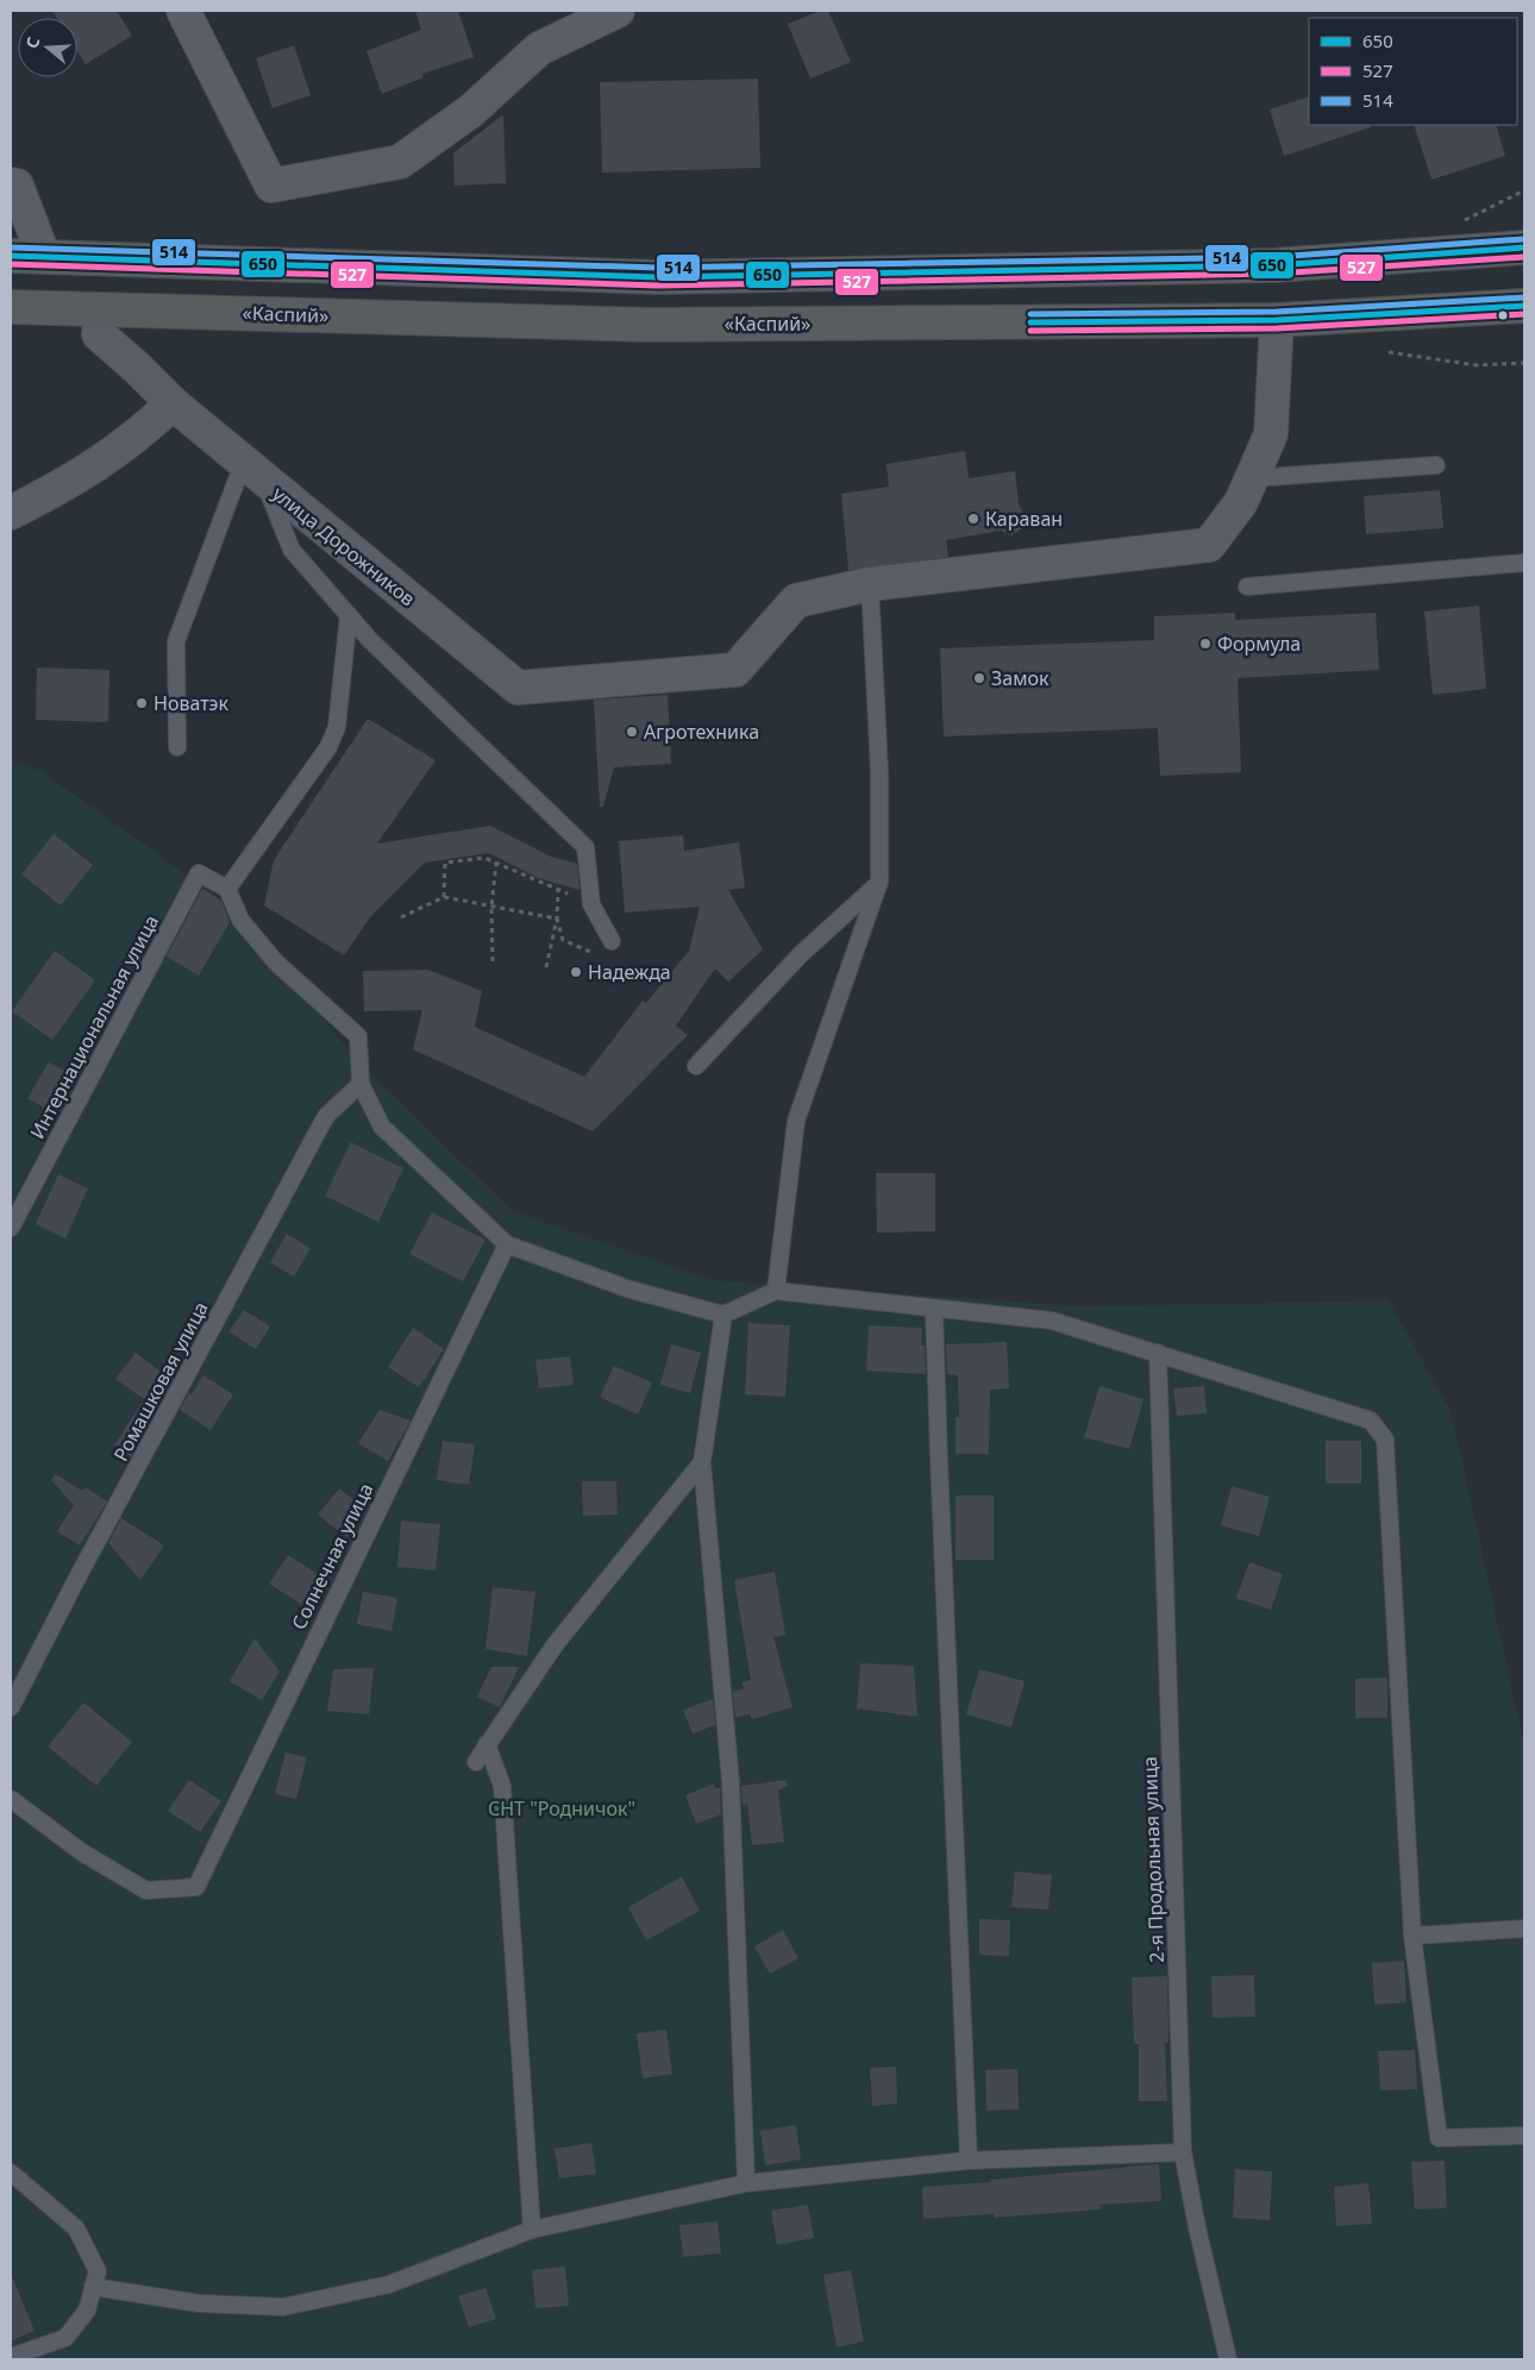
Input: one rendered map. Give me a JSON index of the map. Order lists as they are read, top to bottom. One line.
{"streets":{"highway":["«Каспий»"],"street":["улица Дорожников"],"lane":["Интернациональная улица","Ромашковая улица","Солнечная улица","2-я Продольная улица"]},"crossings":[["«Каспий»","улица Дорожников"]],"parks":["СНТ \"Родничок\""],"places":["Караван","Формула","Замок","Новатэк","Агротехника","Надежда"],"lines":["transit line 514","transit line 650","transit line 527"],"legend":["650","527","514"],"north":"left"}
